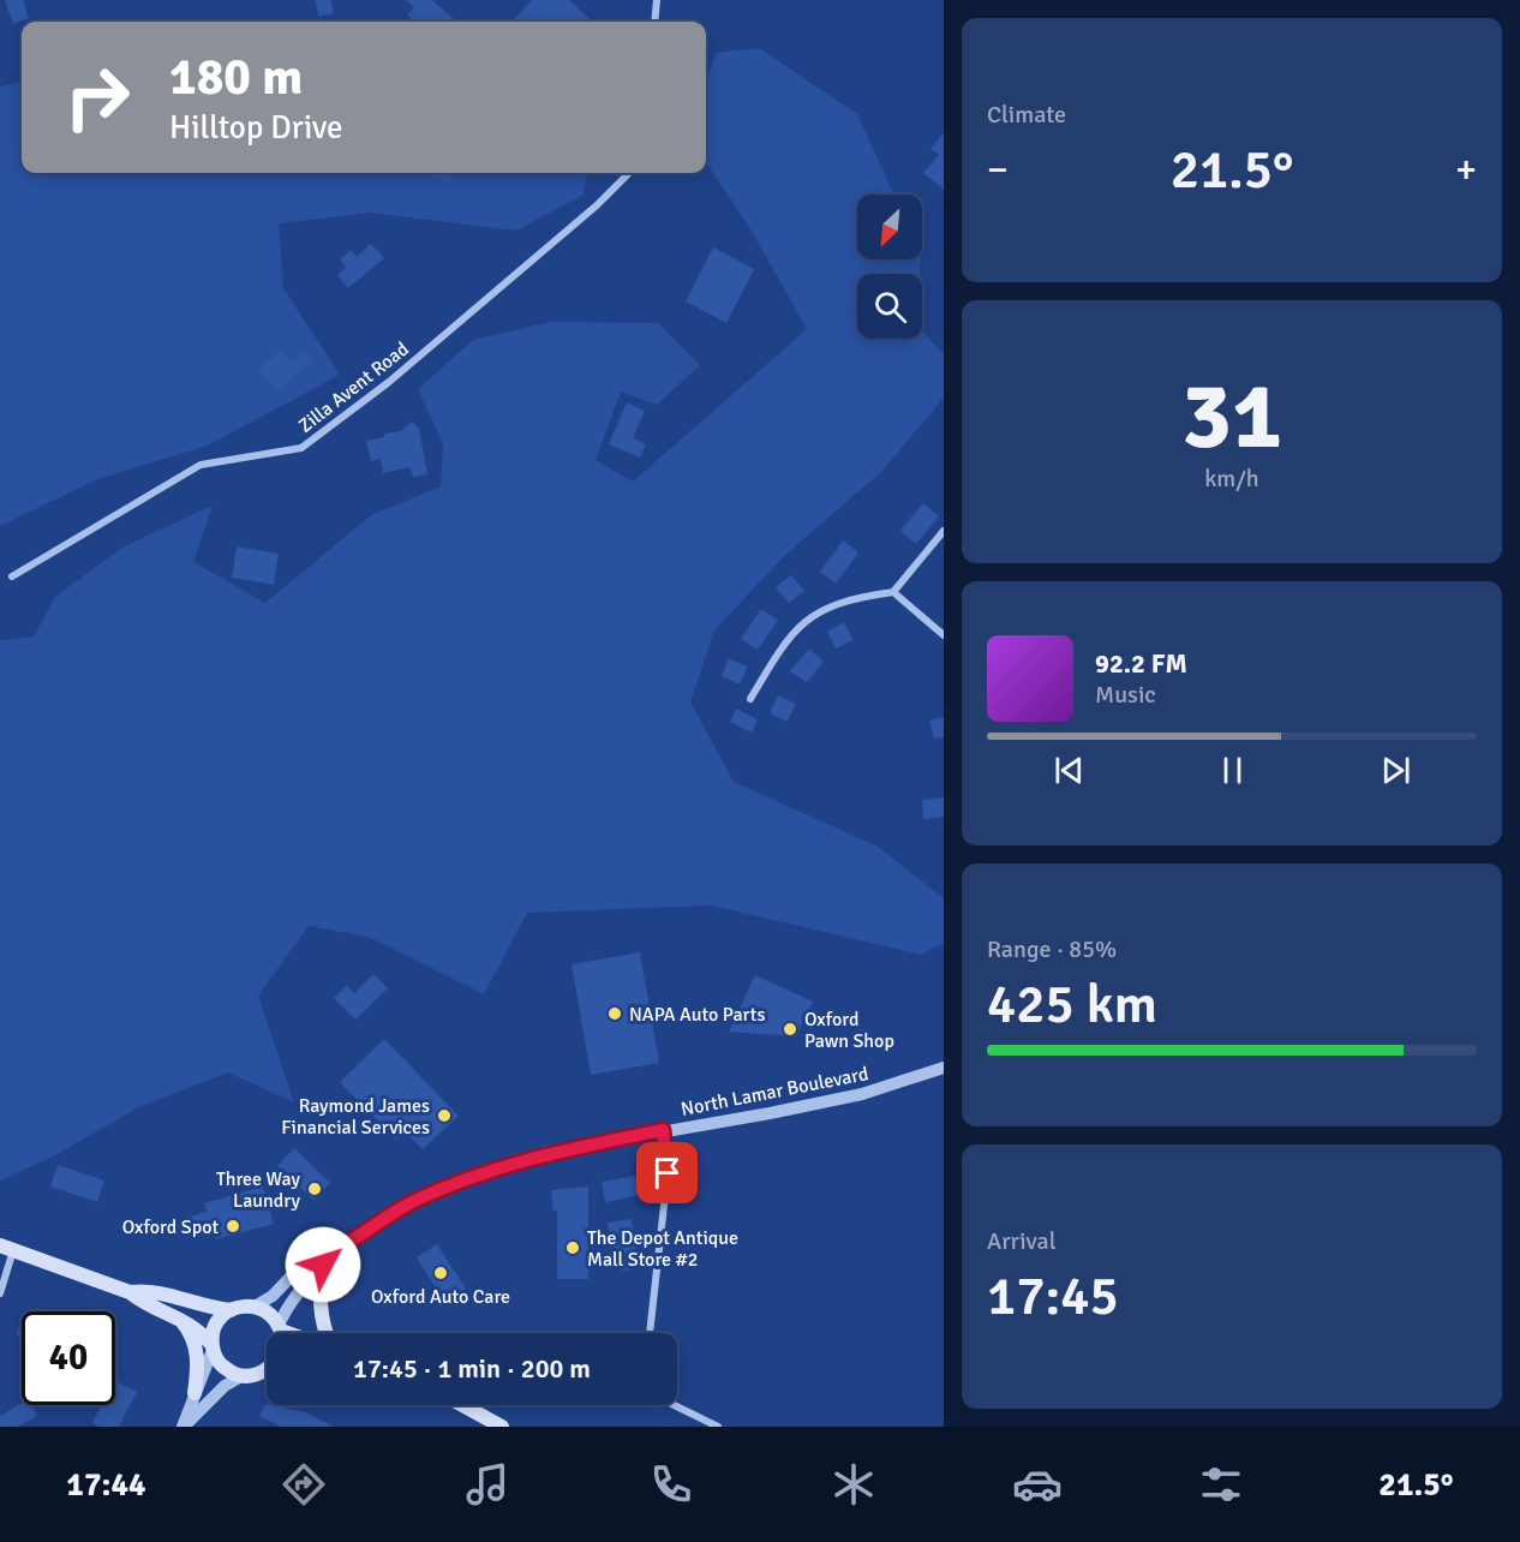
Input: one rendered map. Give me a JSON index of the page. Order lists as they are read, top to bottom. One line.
{"streets":{"street":["Zilla Avent Road","North Lamar Boulevard"]},"places":["NAPA Auto Parts","Oxford Pawn Shop","Raymond James Financial Services","Three Way Laundry","Oxford Spot","The Depot Antique Mall Store #2","Oxford Auto Care"],"north":"bottom left","page":{"tile":["Climate",["31","km/h"],["Range · 85%","425 km"],["Arrival","17:45"]],"turn":["180 m","Hilltop Drive"],"heat":["−","21.5°","+"],"song":["92.2 FM","Music"],"limit":"40","trip":"17:45 · 1 min · 200 m","tabs":["17:44","21.5°"]}}
